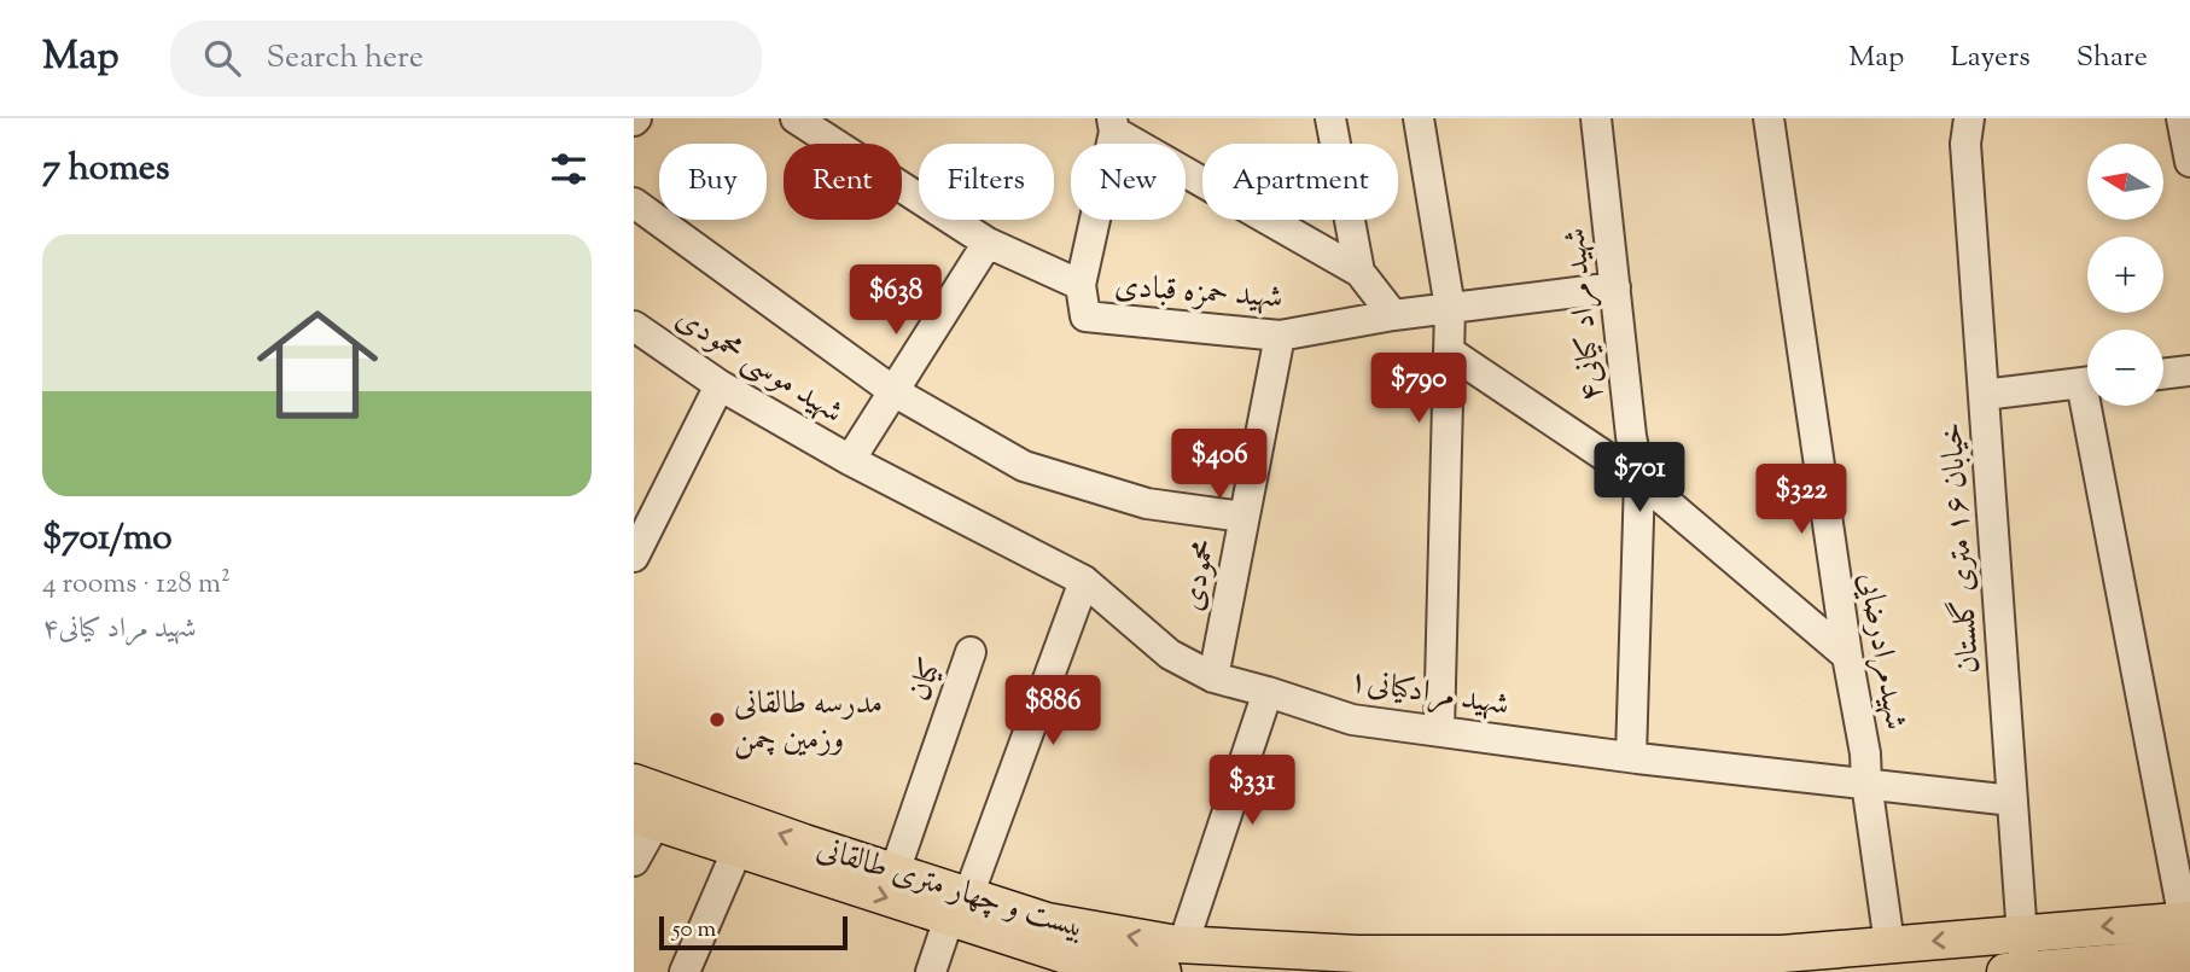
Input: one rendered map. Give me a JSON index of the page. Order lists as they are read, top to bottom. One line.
{"streets":{"main road":["بیست و چهار متری طالقانی"],"street":["شهید حمزه قبادی","شهید مراد کیانی۴","شهید موسی محمودی","خیابان ۱۶ متری گلستان","محمودی","شهیدمرادرضایی","کیان","شهید مرادکیانی۱"]},"crossings":[["شهید حمزه قبادی","شهید مراد کیانی۴"],["شهید حمزه قبادی","محمودی"],["شهید مراد کیانی۴","شهید مرادکیانی۱"],["شهید موسی محمودی","شهید مرادکیانی۱"],["خیابان ۱۶ متری گلستان","شهید مرادکیانی۱"],["خیابان ۱۶ متری گلستان","بیست و چهار متری طالقانی"],["محمودی","شهید مرادکیانی۱"],["شهیدمرادرضایی","شهید مرادکیانی۱"],["شهیدمرادرضایی","بیست و چهار متری طالقانی"],["کیان","بیست و چهار متری طالقانی"]],"places":["مدرسه طالقانی وزمین چمن"],"scale_bar":"50 m","north":"left","page":{"header":"Map","search":"Search here","nav":["Map","Layers","Share"],"heading":"7 homes","map_buttons":["+","−"],"chip":["Buy","Rent","Filters","New","Apartment"],"list":[{"name":"$701/mo","note":"4 rooms · 128 m² · شهید مراد کیانی۴"}],"price":["$638","$790","$406","$701","$322","$886","$331"],"scale":"50 m"}}
